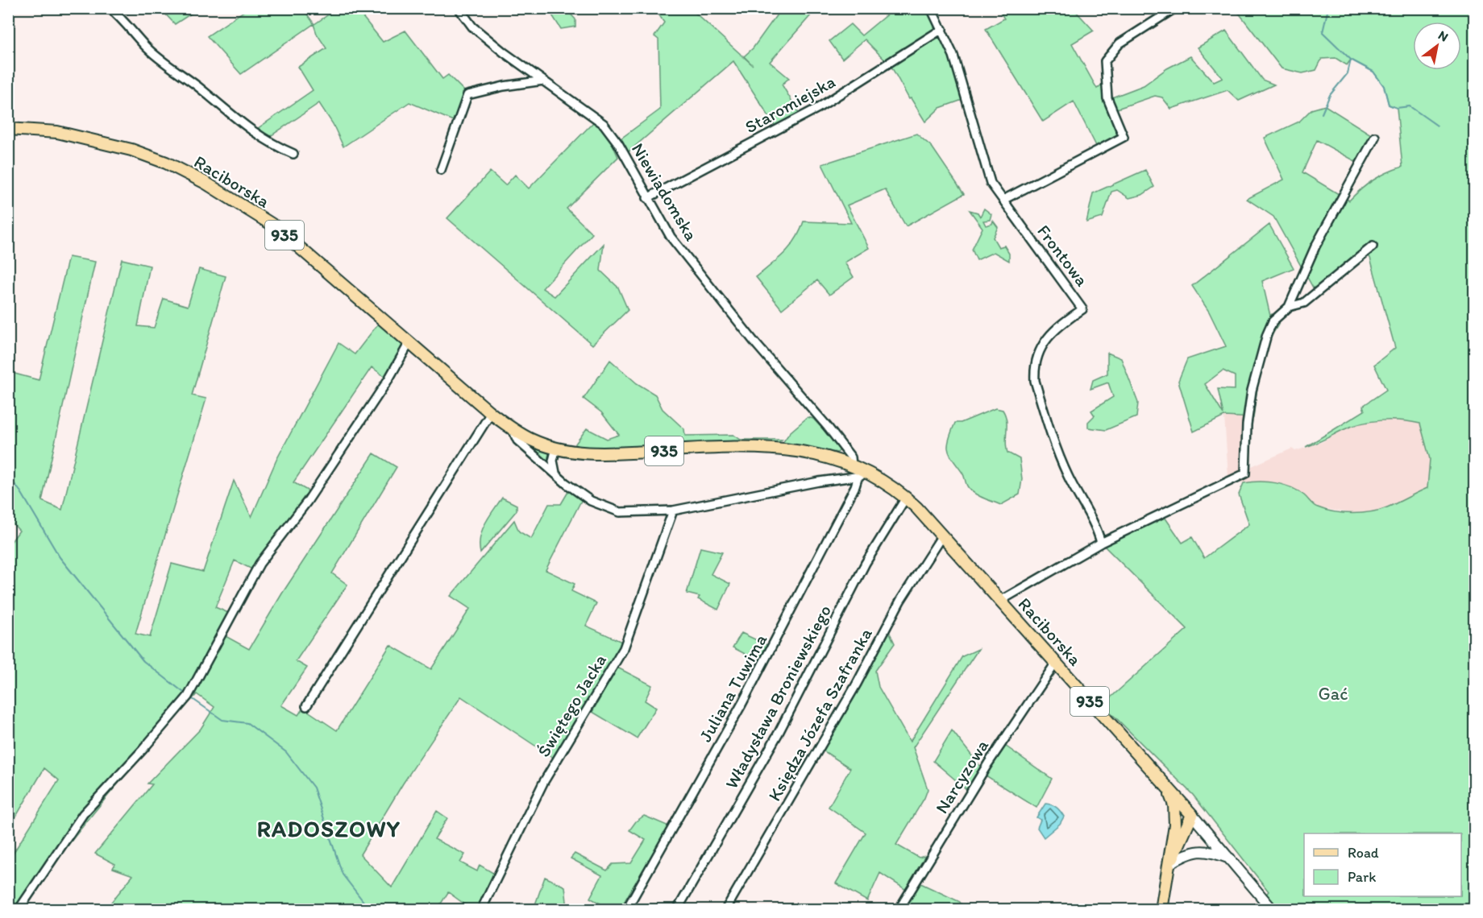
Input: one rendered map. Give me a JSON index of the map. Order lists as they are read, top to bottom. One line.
{"streets":{"main road":["Raciborska","935"],"street":["Staromiejska","Niewiadomska","Frontowa","Juliana Tuwima","Władysława Broniewskiego","Świętego Jacka","Księdza Józefa Szafranka","Narcyzowa"]},"crossings":[["Staromiejska","Niewiadomska"],["Staromiejska","Frontowa"],["Raciborska","Niewiadomska"],["Raciborska","935"],["Raciborska","Juliana Tuwima"],["Raciborska","Władysława Broniewskiego"],["Raciborska","Świętego Jacka"],["Raciborska","Księdza Józefa Szafranka"],["Raciborska","Narcyzowa"]],"districts":["RADOSZOWY"],"parks":["Gać"],"legend":["Road","Park"],"north":"top right"}
